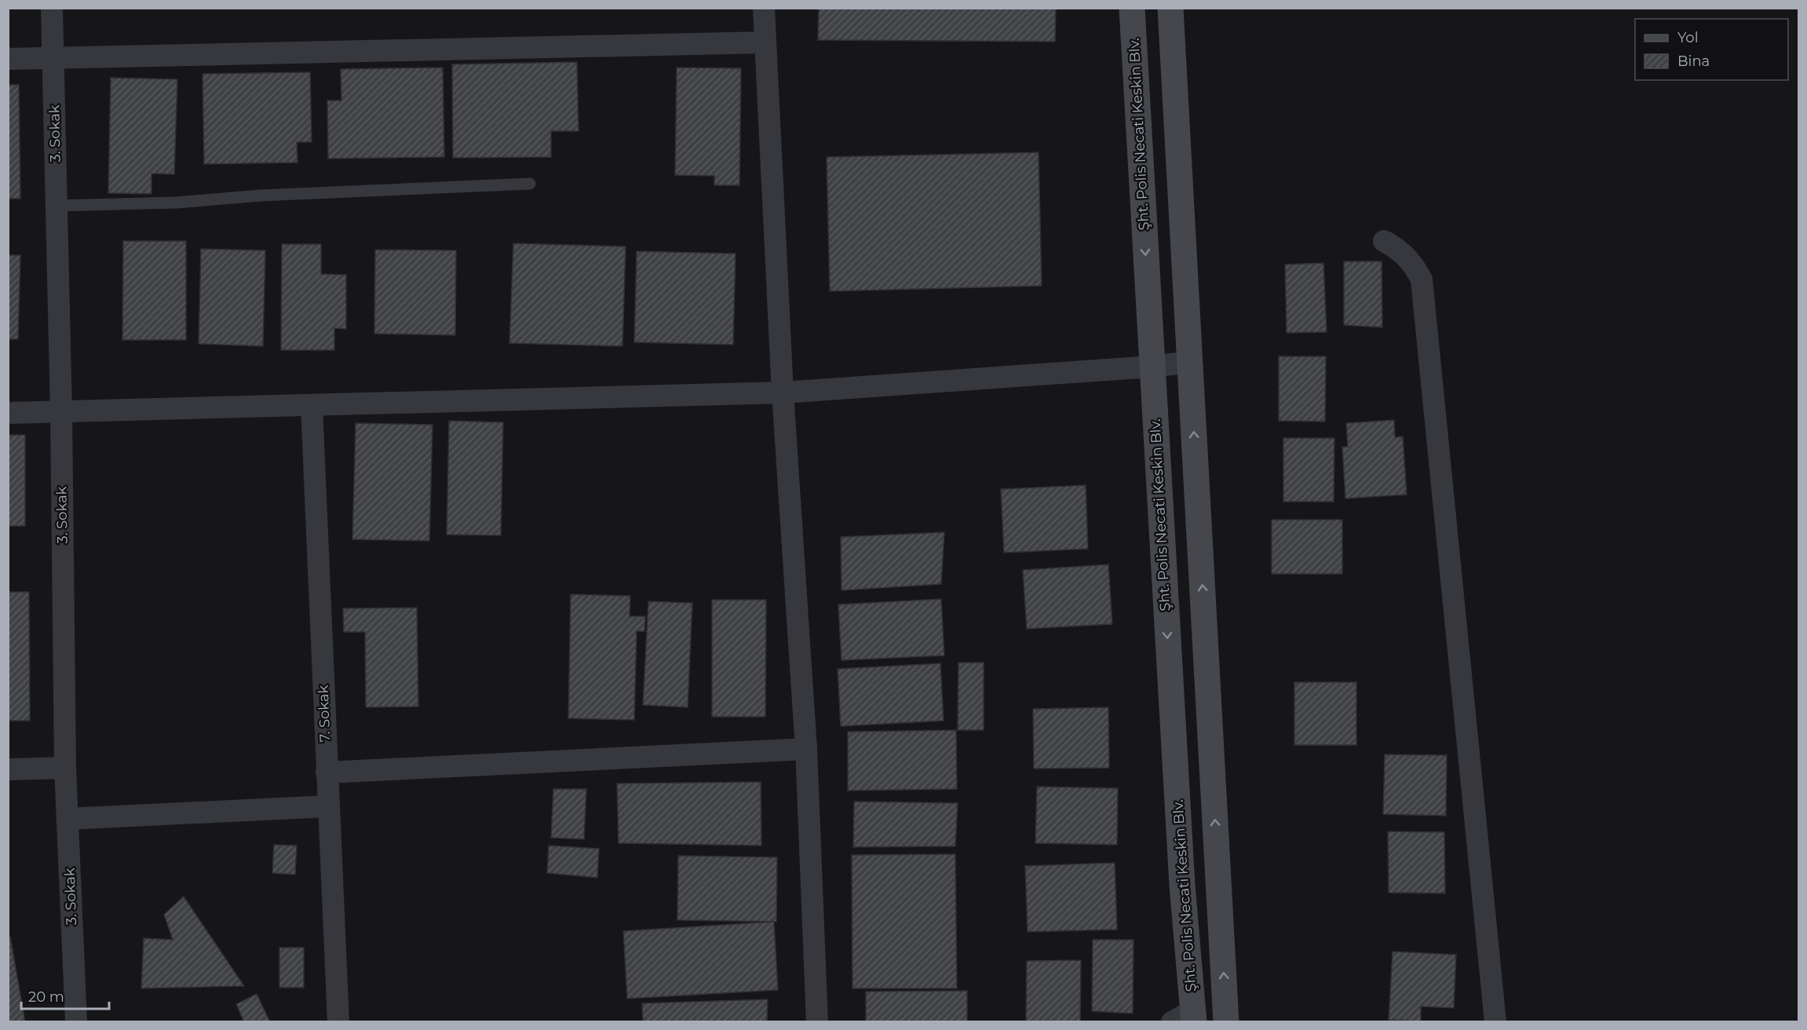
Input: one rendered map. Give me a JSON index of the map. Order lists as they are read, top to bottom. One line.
{"streets":{"street":["3. Sokak","Şht. Polis Necati Keskin Blv.","7. Sokak"]},"legend":["Yol","Bina"],"scale_bar":"20 m"}
